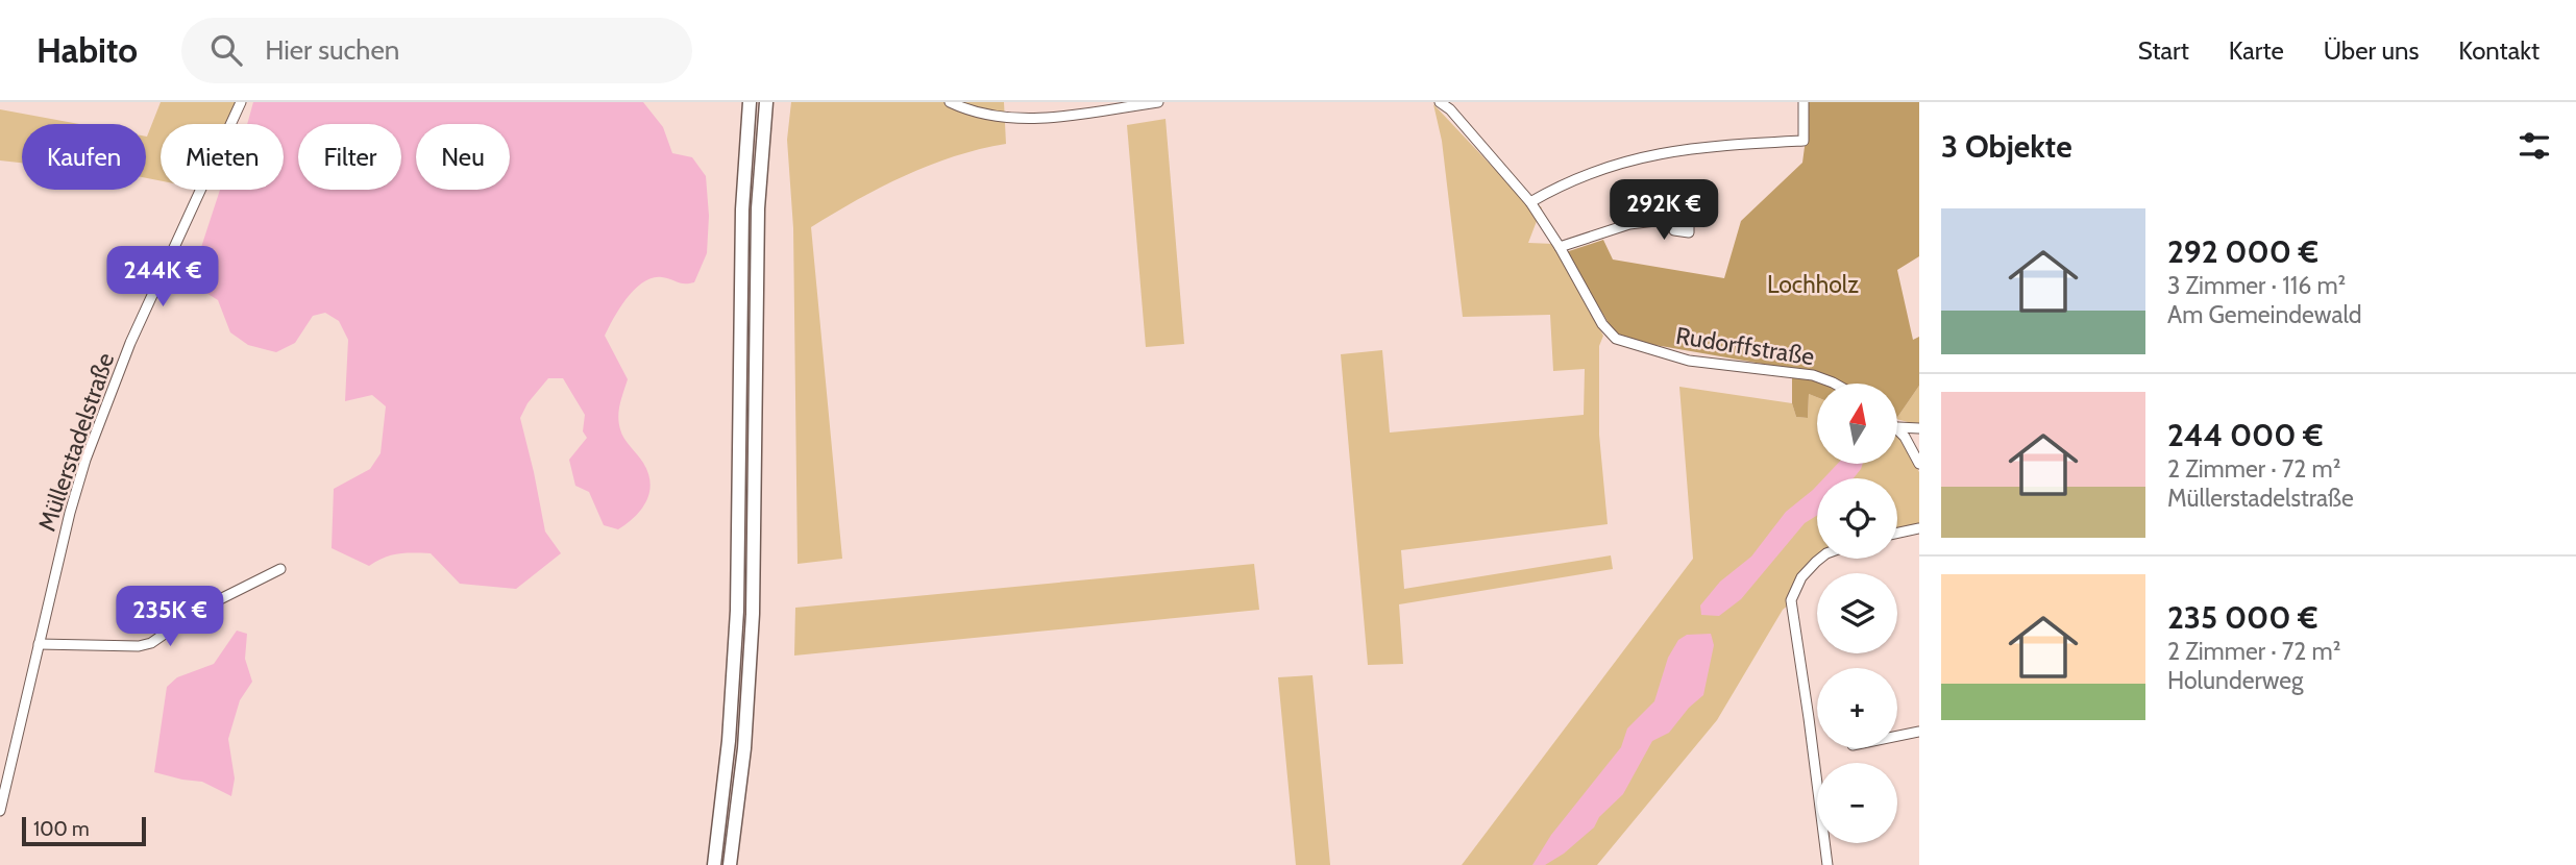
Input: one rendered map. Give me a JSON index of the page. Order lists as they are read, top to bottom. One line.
{"streets":{"street":["Rudorffstraße","Müllerstadelstraße"]},"parks":["Lochholz"],"scale_bar":"100 m","north":"top","page":{"header":"Habito","search":"Hier suchen","nav":["Start","Karte","Über uns","Kontakt"],"heading":"3 Objekte","chip":["Kaufen","Mieten","Filter","Neu"],"price":["292K €","244K €","235K €"],"list":[{"name":"292 000 €","note":"3 Zimmer · 116 m² · Am Gemeindewald"},{"name":"244 000 €","note":"2 Zimmer · 72 m² · Müllerstadelstraße"},{"name":"235 000 €","note":"2 Zimmer · 72 m² · Holunderweg"}],"map_buttons":["+","−"],"scale":"100 m"}}
